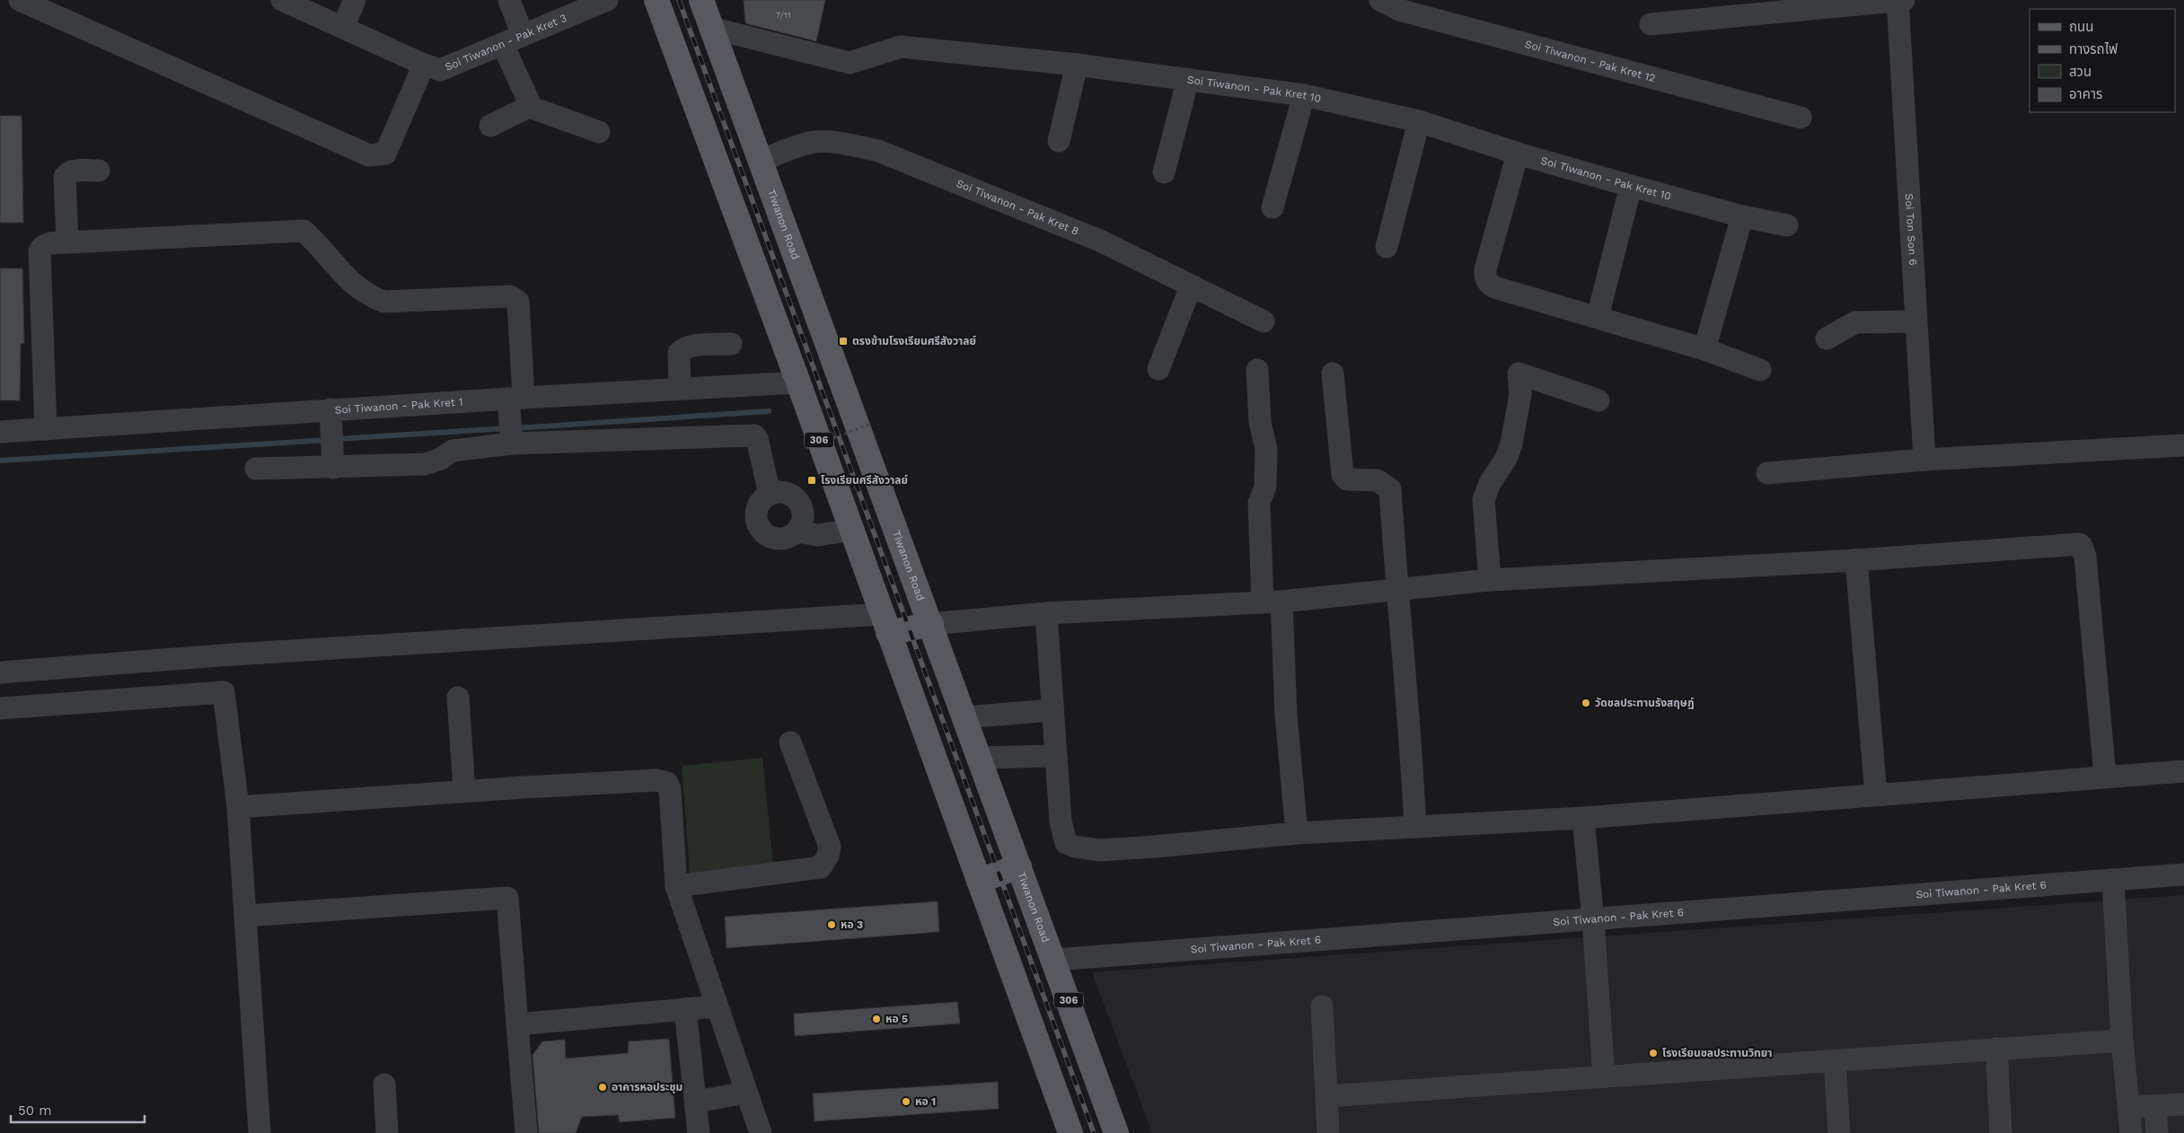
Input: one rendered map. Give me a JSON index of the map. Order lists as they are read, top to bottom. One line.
{"streets":{"main road":["Tiwanon Road","306"],"street":["Soi Tiwanon - Pak Kret 3","Soi Tiwanon - Pak Kret 12","Soi Tiwanon - Pak Kret 10","Soi Tiwanon - Pak Kret 8","Soi Ton Son 6","Soi Tiwanon - Pak Kret 1","Soi Tiwanon - Pak Kret 6"]},"crossings":[["Soi Tiwanon - Pak Kret 10","Tiwanon Road"],["Soi Tiwanon - Pak Kret 8","Tiwanon Road"],["Tiwanon Road","Soi Tiwanon - Pak Kret 6"],["Soi Tiwanon - Pak Kret 1","306"]],"places":{"transit":["ตรงข้ามโรงเรียนศรีสังวาลย์","โรงเรียนศรีสังวาลย์"],"other":["วัดชลประทานรังสฤษฎ์","หอ 3","หอ 5","โรงเรียนชลประทานวิทยา","อาคารหอประชุม","หอ 1"]},"house_numbers":["7/11"],"legend":["ถนน","ทางรถไฟ","สวน","อาคาร"],"scale_bar":"50 m"}
